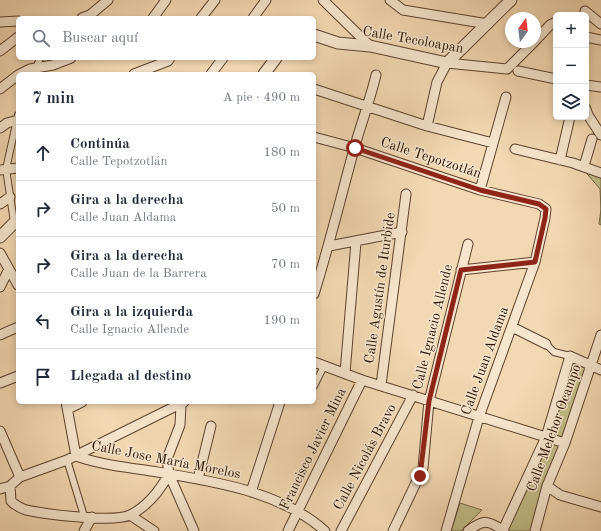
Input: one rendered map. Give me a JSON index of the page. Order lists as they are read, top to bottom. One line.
{"streets":{"street":["Calle Tecoloapan","Calle Tepotzotlán","Calle Agustín de Iturbide","Calle Ignacio Allende","Calle Juan Aldama","Calle Melchor Ocampo","Francisco Javier Mina","Calle Nicolás Bravo","Calle Jose María Morelos"]},"crossings":[["Calle Tepotzotlán","Calle Juan Aldama"],["Francisco Javier Mina","Calle Jose María Morelos"]],"north":"top","page":{"map_buttons":["+","−"],"search":"Buscar aquí","heading":["7 min","A pie · 490 m"],"list":[["Continúa","Calle Tepotzotlán","180 m"],["Gira a la derecha","Calle Juan Aldama","50 m"],["Gira a la derecha","Calle Juan de la Barrera","70 m"],["Gira a la izquierda","Calle Ignacio Allende","190 m"],"Llegada al destino"]}}
